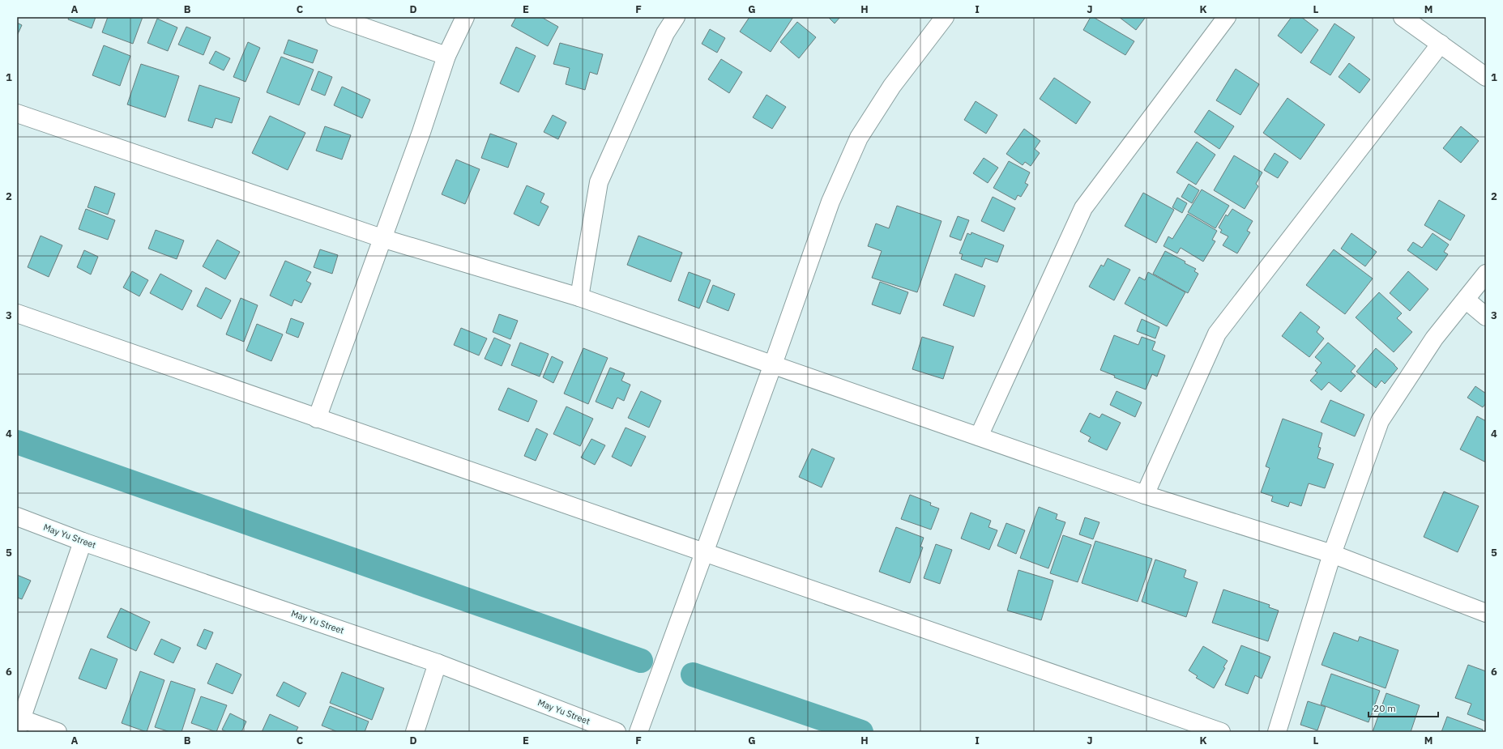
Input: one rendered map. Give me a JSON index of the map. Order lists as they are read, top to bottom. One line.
{"streets":{"street":["May Yu Street"]},"scale_bar":"20 m","grid":{"columns":["A","B","C","D","E","F","G","H","I","J","K","L","M"],"rows":["1","2","3","4","5","6"]}}
